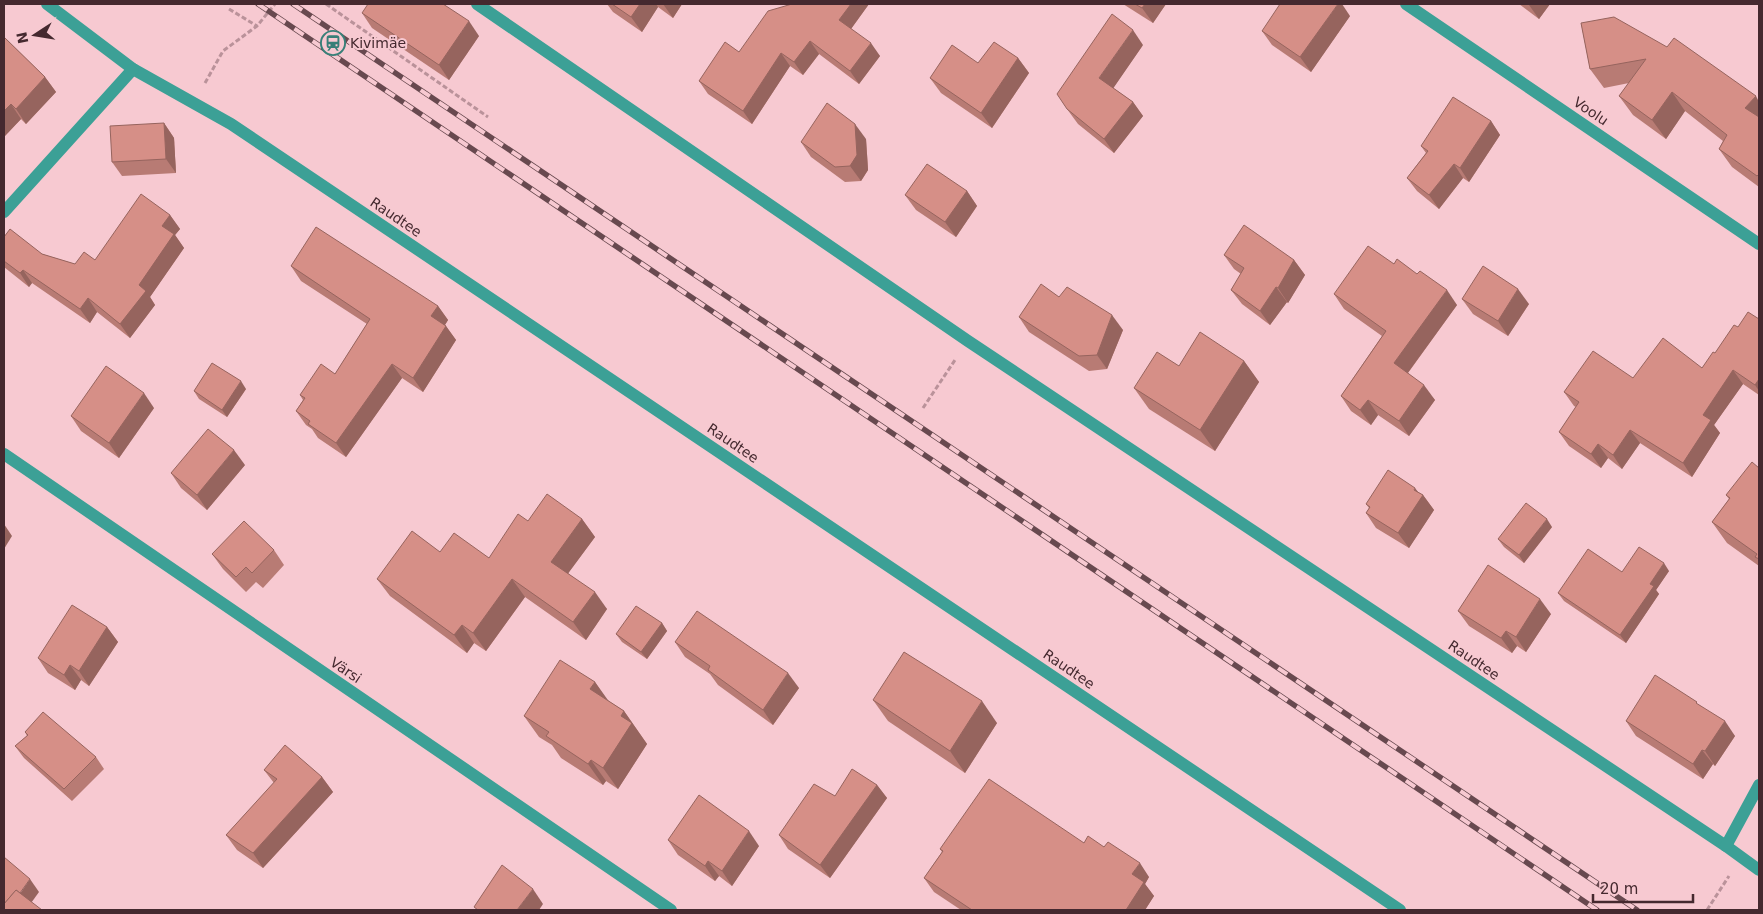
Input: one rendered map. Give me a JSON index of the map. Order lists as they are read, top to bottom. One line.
{"streets":{"street":["Voolu","Raudtee","Värsi"]},"places":{"station":["Kivimäe"]},"scale_bar":"20 m","north":"left"}
